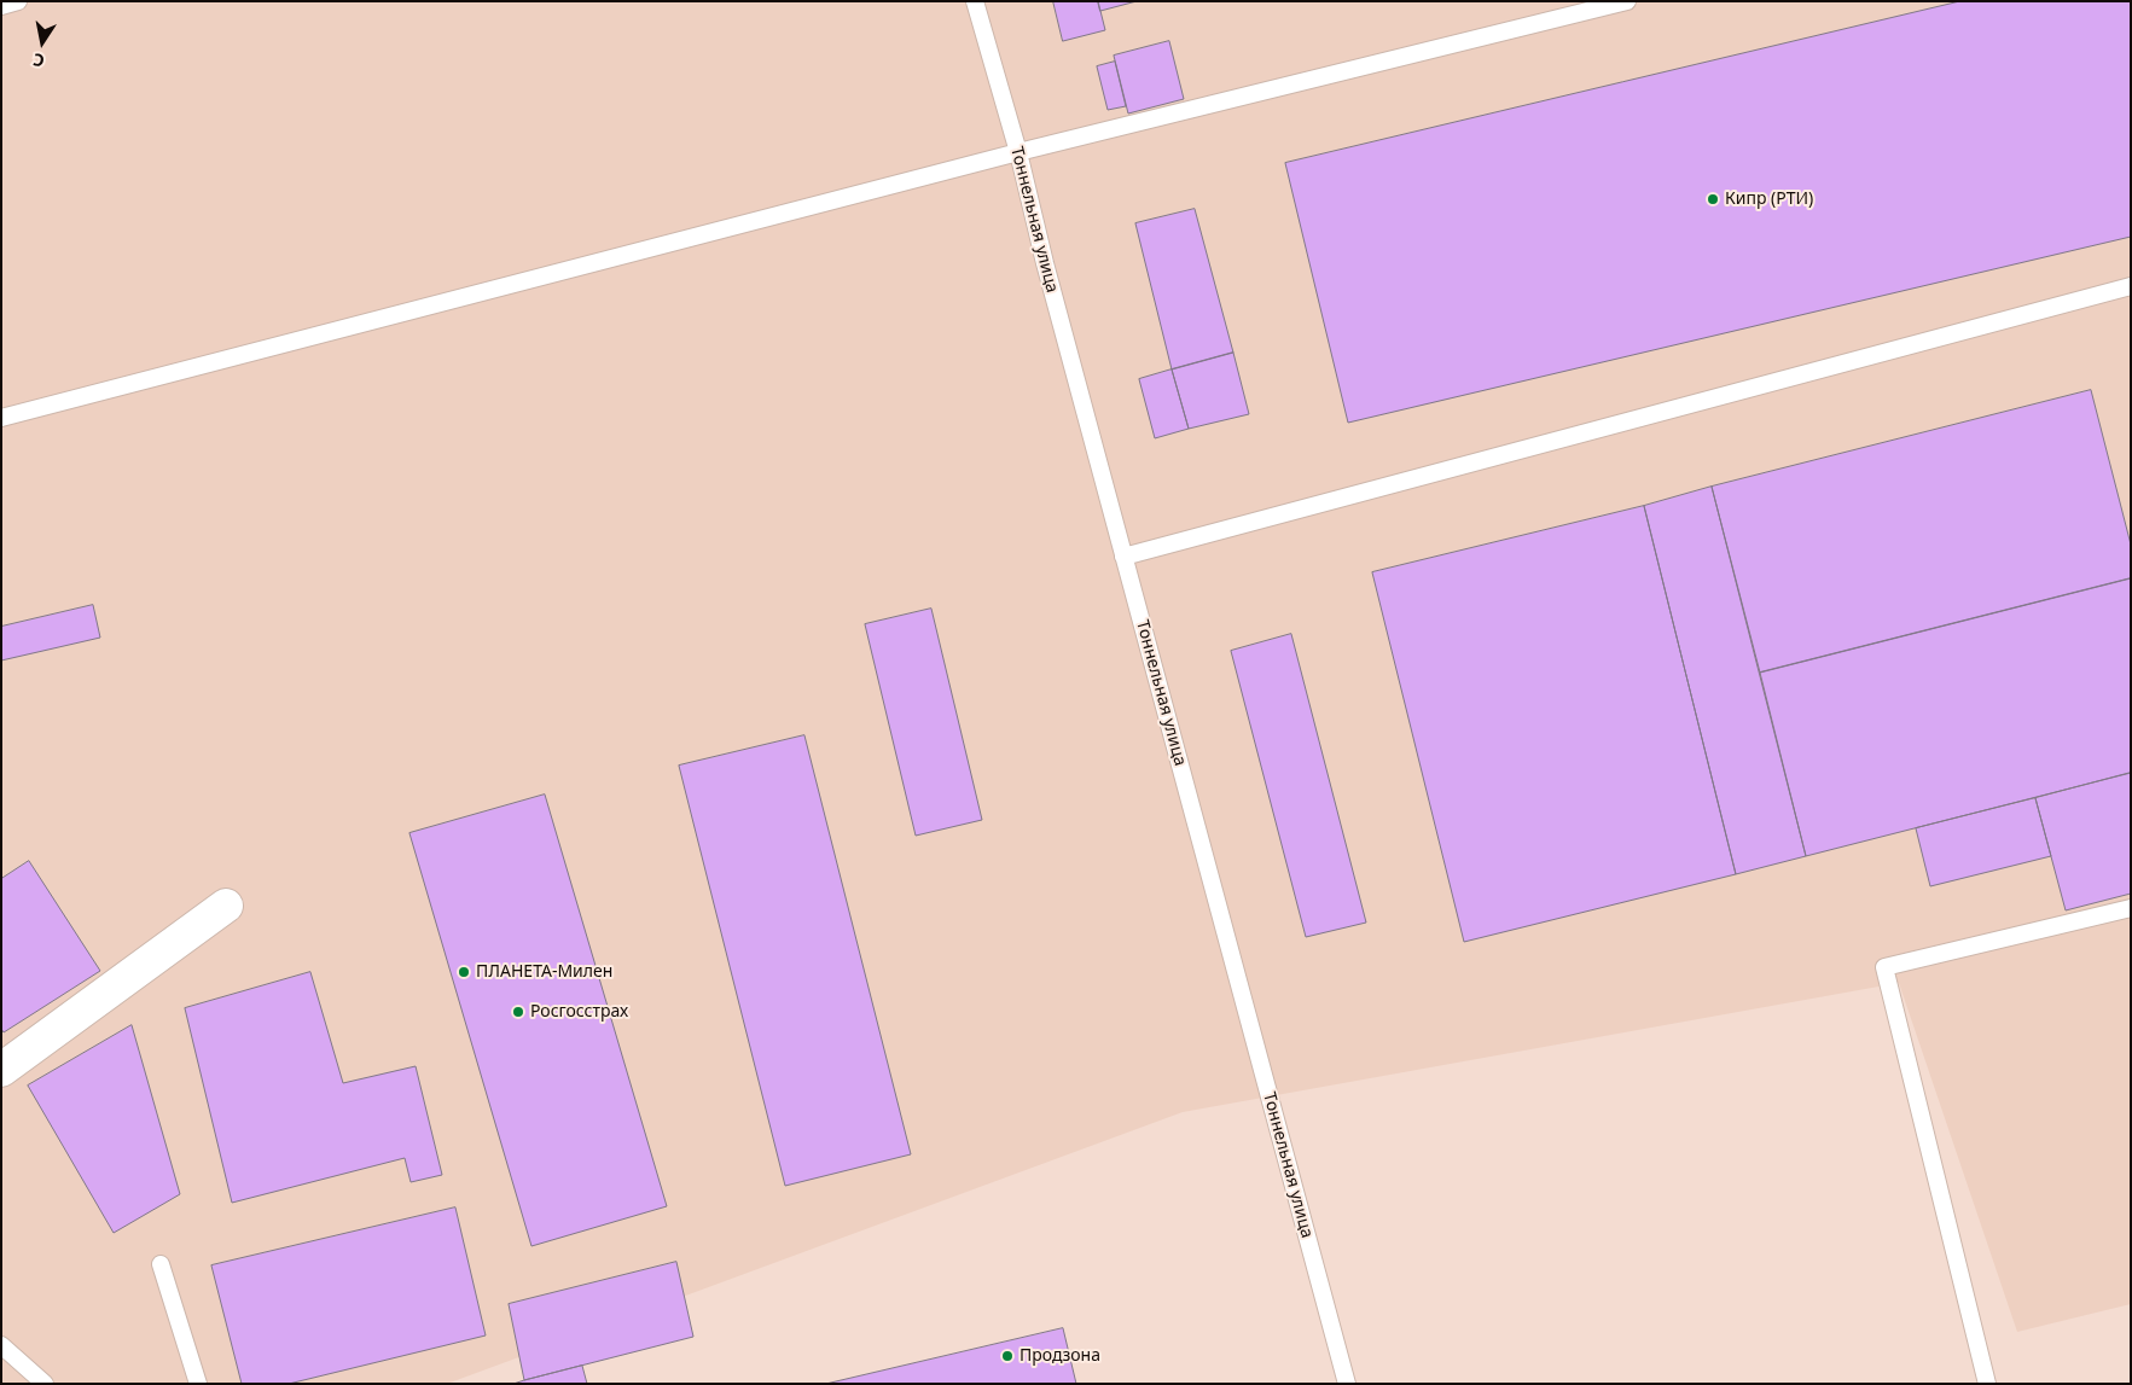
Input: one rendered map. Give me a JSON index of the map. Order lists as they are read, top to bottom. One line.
{"streets":{"lane":["Тоннельная улица"]},"places":["Кипр (РТИ)","ПЛАНЕТА-Милен","Росгосстрах","Продзона"],"north":"bottom"}
